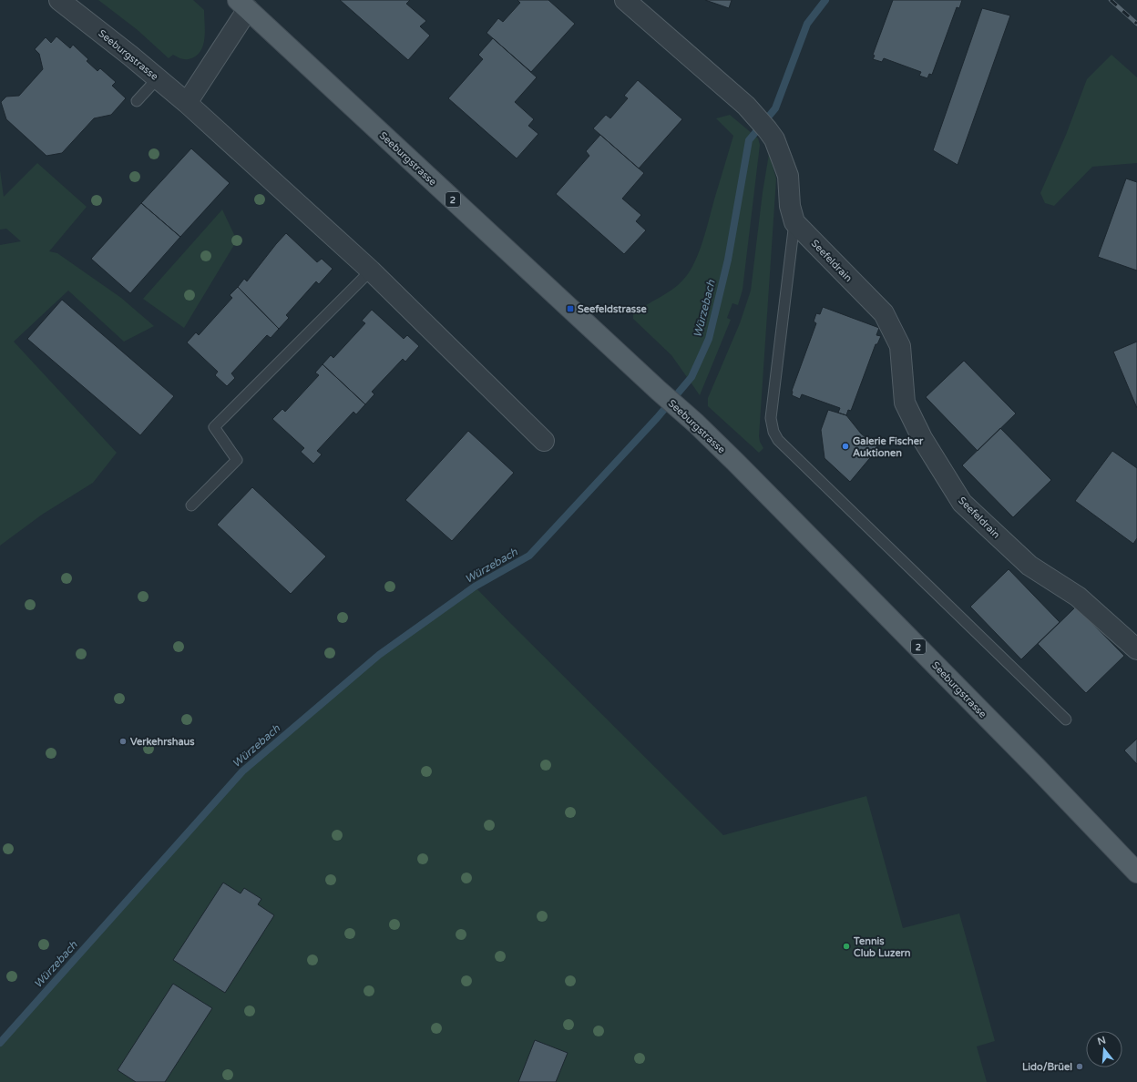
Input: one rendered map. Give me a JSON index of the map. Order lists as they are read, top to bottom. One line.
{"streets":{"main road":["Seeburgstrasse","2"],"street":["Seefeldrain"]},"water":["Würzebach"],"places":{"transit":["Seefeldstrasse"],"other":["Galerie Fischer Auktionen","Verkehrshaus","Tennis Club Luzern","Lido/Brüel"]},"north":"top"}
